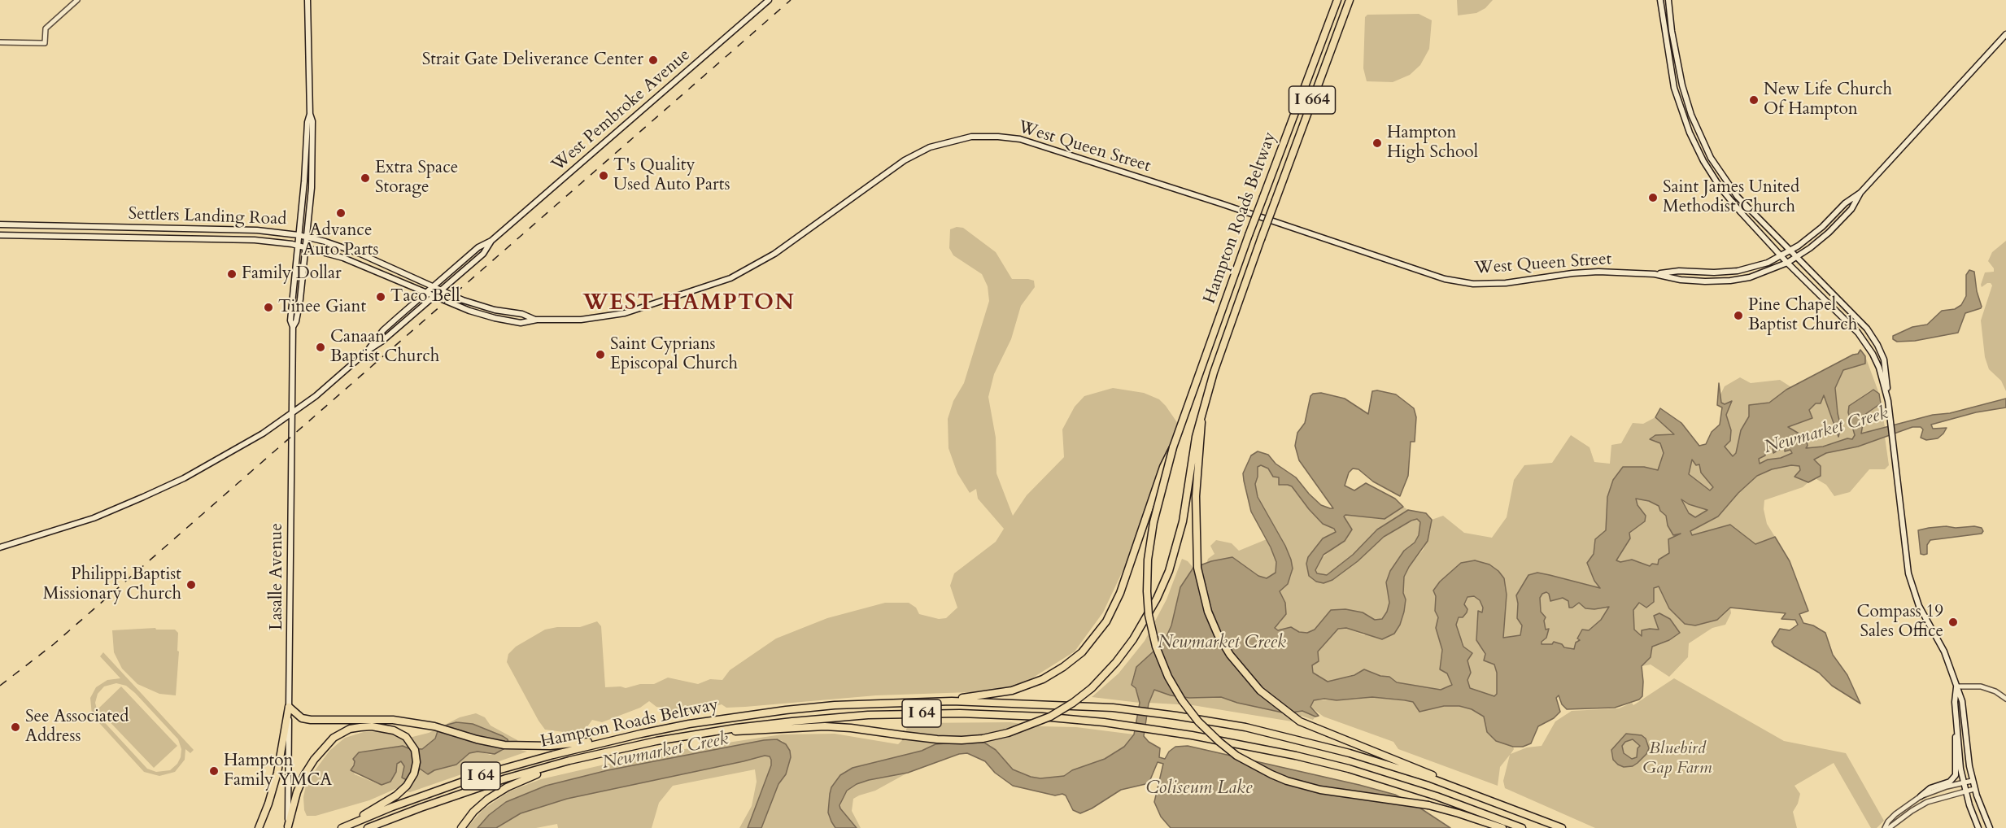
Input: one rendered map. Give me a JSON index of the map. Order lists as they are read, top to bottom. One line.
{"streets":{"highway":["I 664","Hampton Roads Beltway","I 64"],"main road":["West Pembroke Avenue","West Queen Street","Settlers Landing Road","Lasalle Avenue"]},"crossings":[["West Pembroke Avenue","West Queen Street"],["West Pembroke Avenue","Settlers Landing Road"],["West Pembroke Avenue","Lasalle Avenue"],["West Queen Street","Settlers Landing Road"],["Settlers Landing Road","Lasalle Avenue"],["Hampton Roads Beltway","I 64"]],"districts":["WEST HAMPTON"],"water":["Newmarket Creek","Coliseum Lake"],"parks":["Bluebird Gap Farm"],"places":["Strait Gate Deliverance Center","New Life Church Of Hampton","Hampton High School","T's Quality Used Auto Parts","Extra Space Storage","Saint James United Methodist Church","Advance Auto Parts","Family Dollar","Taco Bell","Tinee Giant","Pine Chapel Baptist Church","Canaan Baptist Church","Saint Cyprians Episcopal Church","Philippi Baptist Missionary Church","Compass 19 Sales Office","See Associated Address","Hampton Family YMCA"]}
